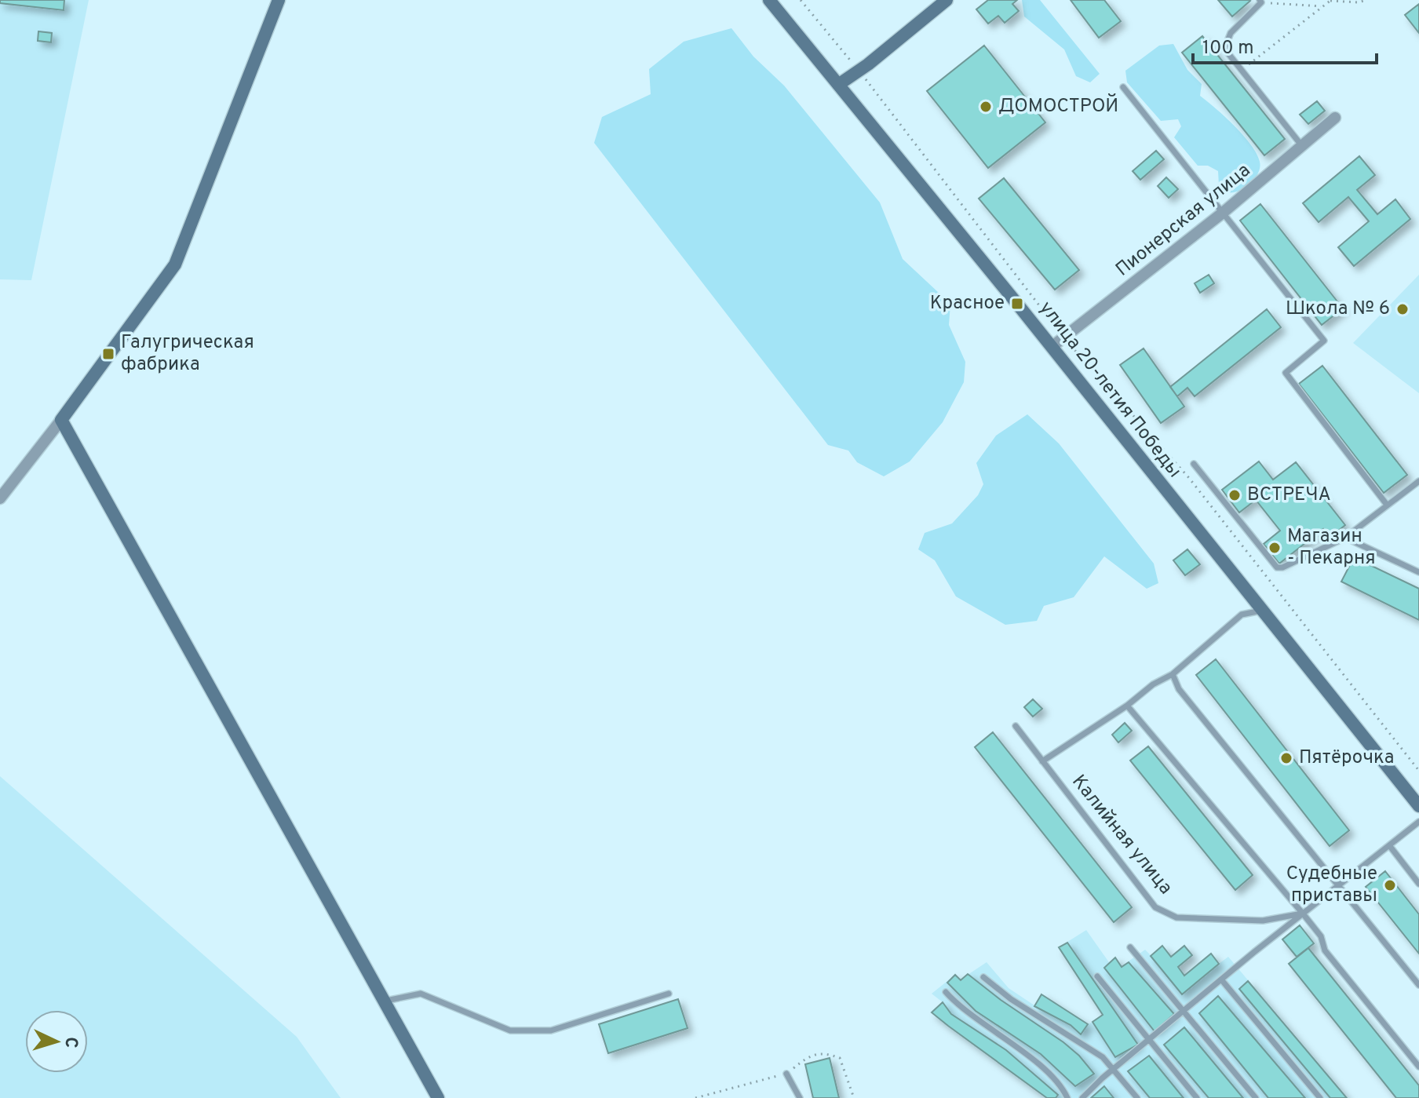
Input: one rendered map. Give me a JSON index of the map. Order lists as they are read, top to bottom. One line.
{"streets":{"street":["Пионерская улица","улица 20-летия Победы"],"lane":["Калийная улица"]},"crossings":[["Пионерская улица","улица 20-летия Победы"]],"places":{"other":["ДОМОСТРОЙ","Школа № 6","ВСТРЕЧА","Магазин - Пекарня","Пятёрочка","Судебные приставы"],"transit":["Красное","Галугрическая фабрика"]},"scale_bar":"100 m","north":"right"}
